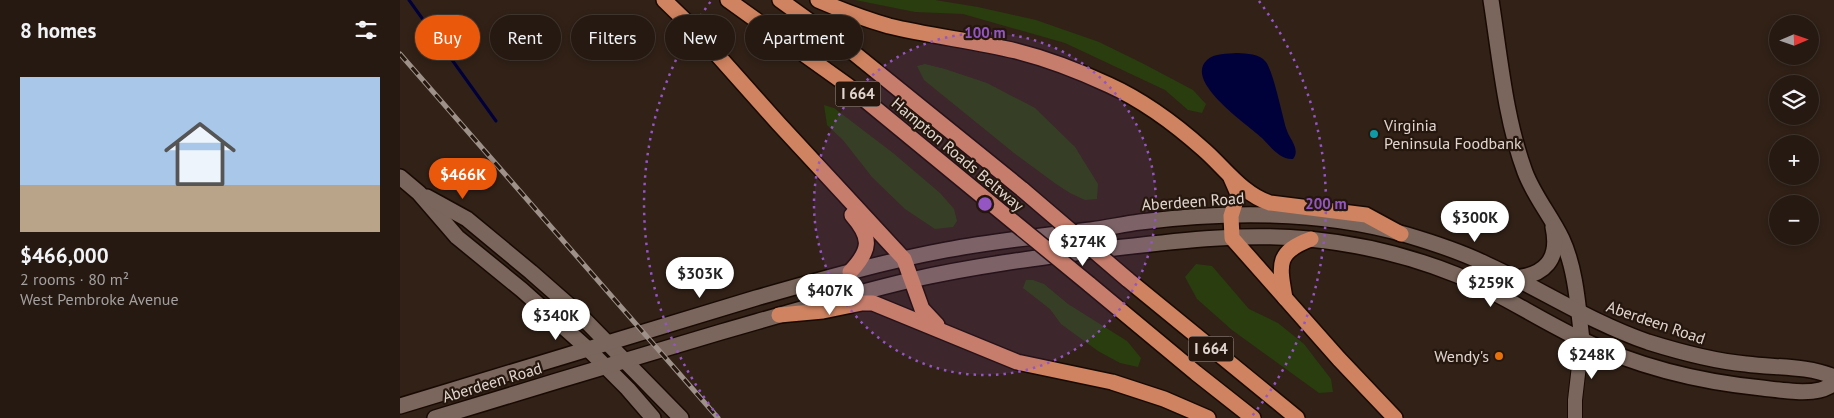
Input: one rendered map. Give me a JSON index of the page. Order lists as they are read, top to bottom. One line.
{"streets":{"highway":["I 664","Hampton Roads Beltway"],"main road":["Aberdeen Road"]},"places":["Virginia Peninsula Foodbank","Wendy's"],"north":"right","page":{"heading":"8 homes","map_buttons":["+","−"],"chip":["Buy","Rent","Filters","New","Apartment"],"list":[{"name":"$466,000","note":"2 rooms · 80 m² · West Pembroke Avenue"}],"price":["$466K","$300K","$274K","$303K","$259K","$407K","$340K","$248K"]},"rings":["100 m","200 m"]}
